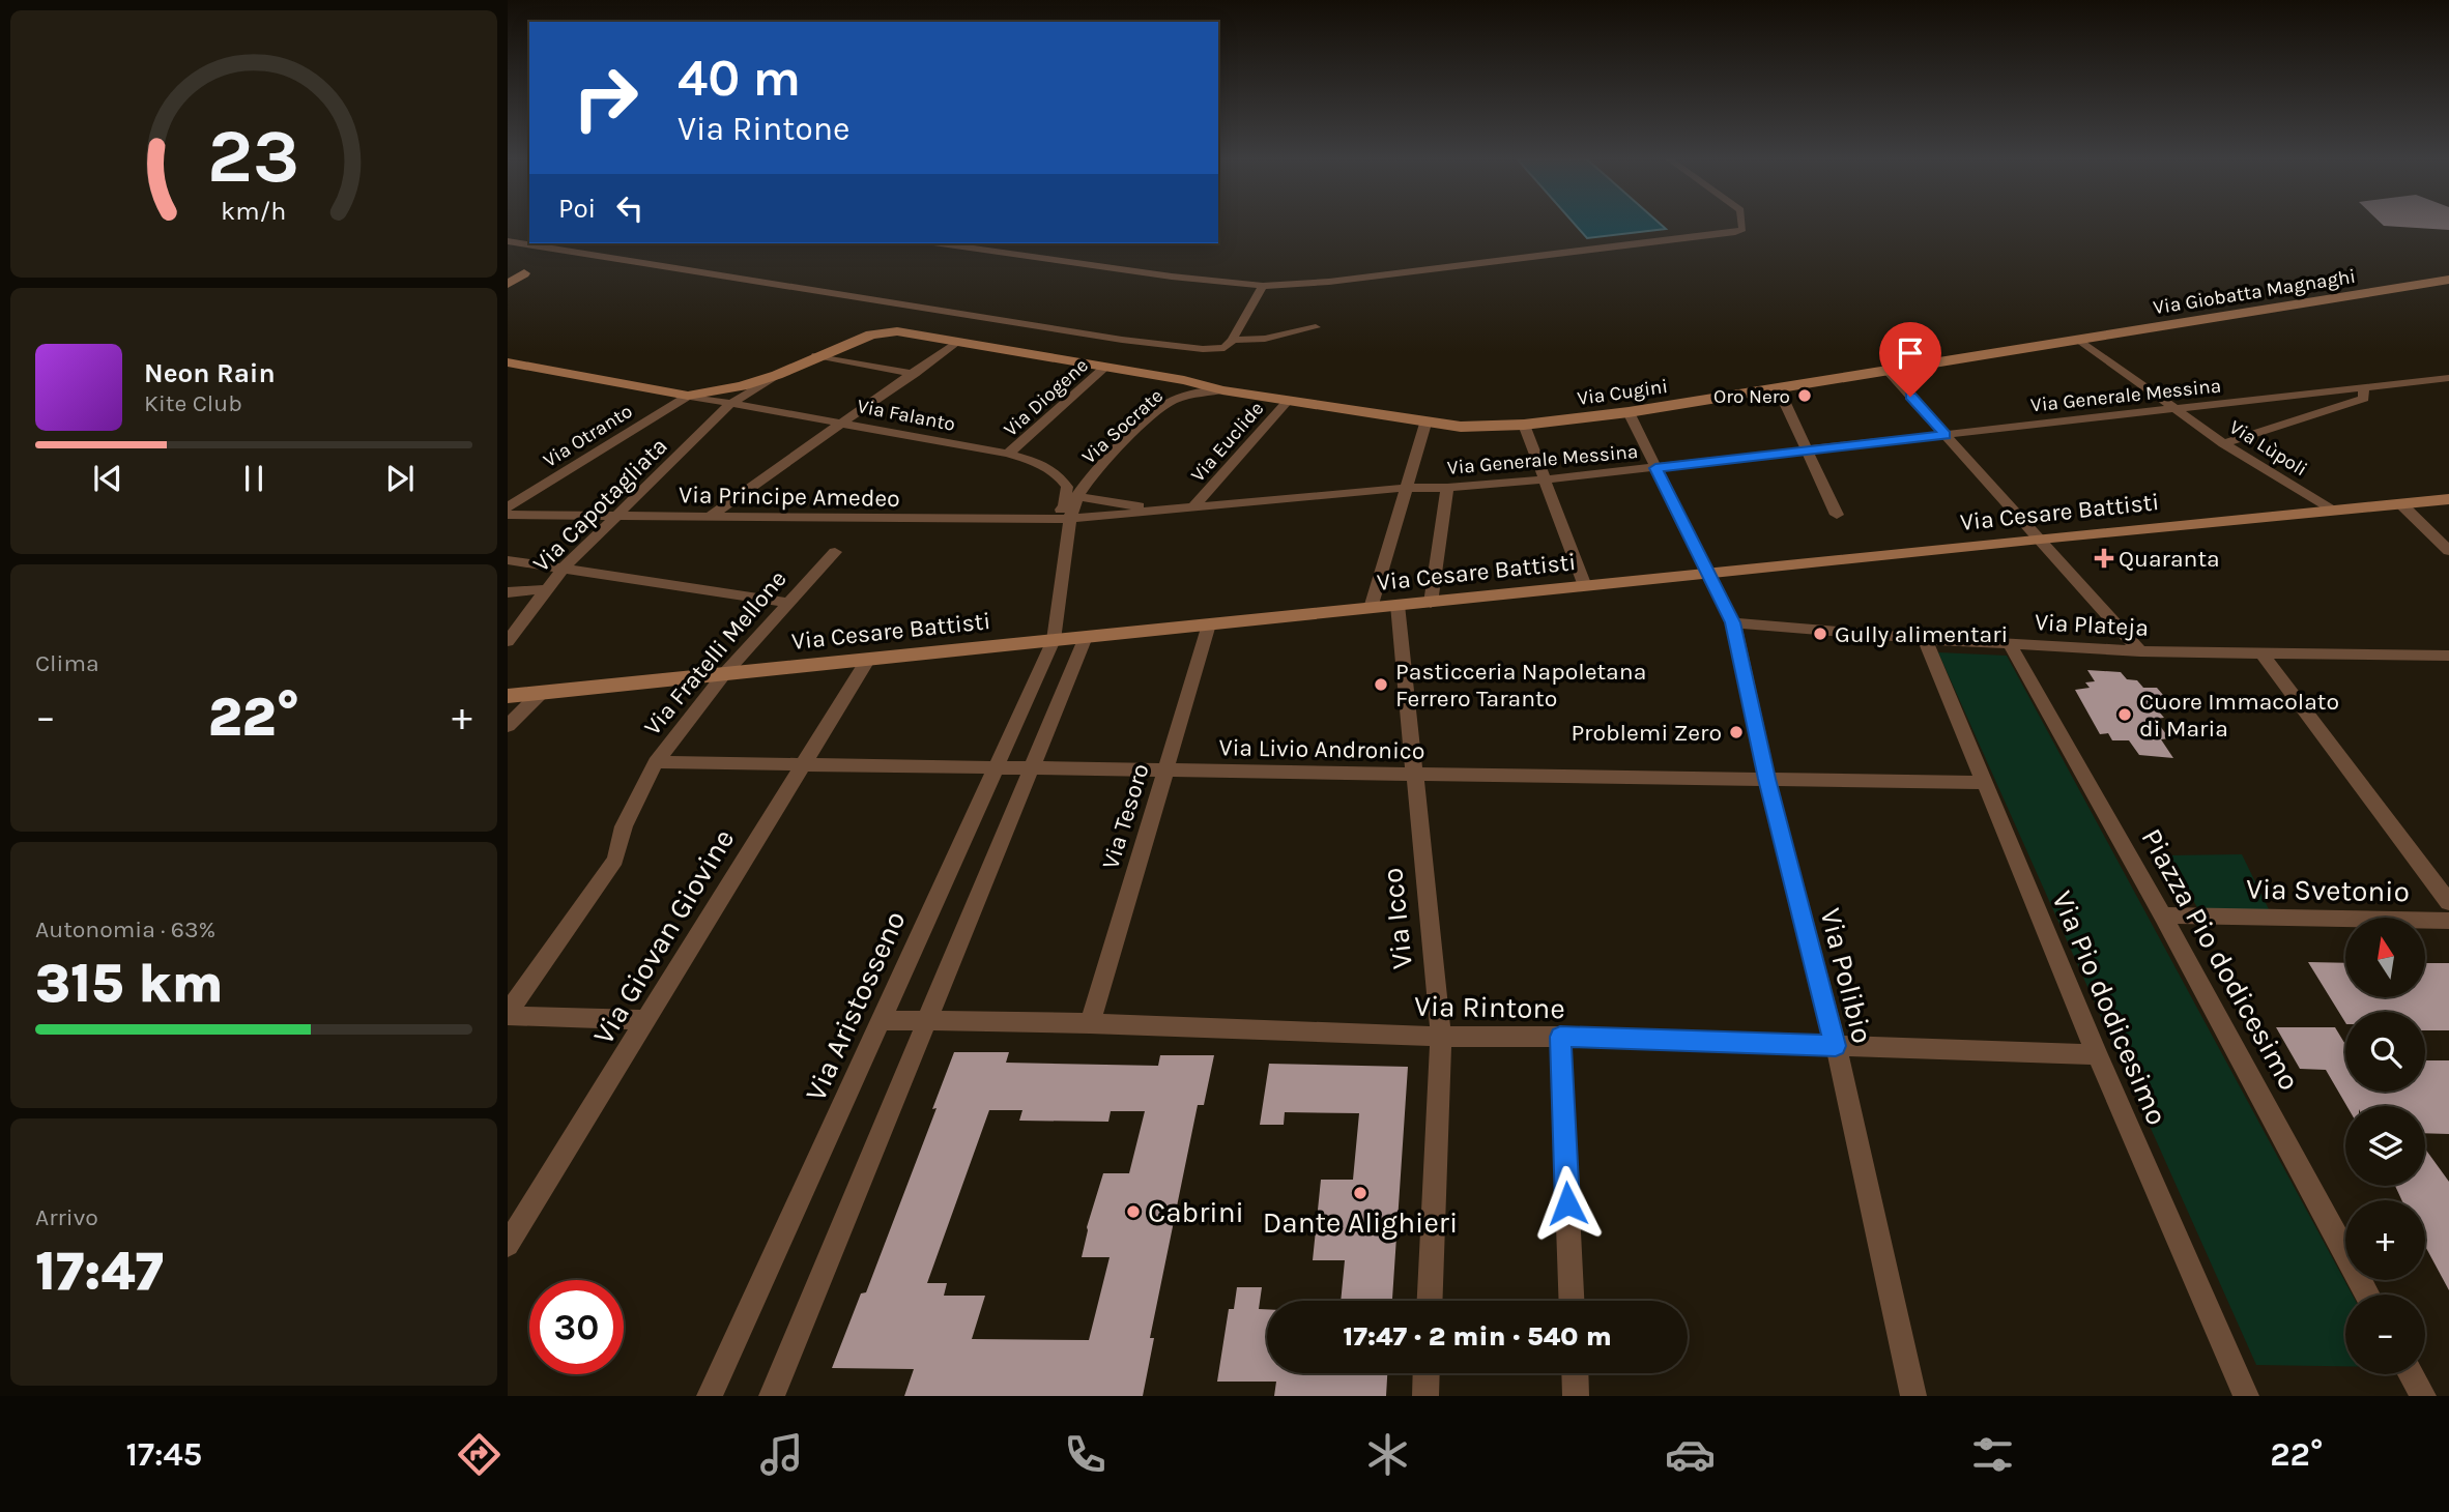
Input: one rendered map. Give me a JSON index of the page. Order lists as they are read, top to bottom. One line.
{"streets":{"main road":["Via Giobatta Magnaghi","Via Cugini","Via Falanto","Via Cesare Battisti"],"street":["Via Generale Messina","Via Diogene","Via Socrate","Via Otranto","Via Euclide","Via Lùpoli","Via Principe Amedeo","Via Capotagliata","Via Plateja","Via Fratelli Mellone","Via Livio Andronico","Via Tesoro","Via Svetonio","Via Icco","Via Giovan Giovine","Piazza Pio dodicesimo","Via Polibio","Via Aristosseno","Via Rintone","Via Pio dodicesimo"]},"crossings":[["Via Giobatta Magnaghi","Via Cugini"],["Via Giobatta Magnaghi","Via Lùpoli"],["Via Cugini","Via Diogene"],["Via Cugini","Via Falanto"],["Via Cugini","Via Socrate"],["Via Cugini","Via Euclide"],["Via Cugini","Via Lùpoli"],["Via Cugini","Via Polibio"],["Via Generale Messina","Via Socrate"],["Via Generale Messina","Via Euclide"],["Via Generale Messina","Via Lùpoli"],["Via Generale Messina","Via Principe Amedeo"],["Via Generale Messina","Via Polibio"],["Via Diogene","Via Falanto"],["Via Falanto","Via Otranto"],["Via Falanto","Via Capotagliata"],["Via Socrate","Via Principe Amedeo"],["Via Lùpoli","Via Cesare Battisti"],["Via Principe Amedeo","Via Capotagliata"],["Via Cesare Battisti","Via Fratelli Mellone"],["Via Cesare Battisti","Via Tesoro"],["Via Cesare Battisti","Via Icco"],["Via Cesare Battisti","Via Giovan Giovine"],["Via Cesare Battisti","Via Polibio"],["Via Cesare Battisti","Via Aristosseno"],["Via Plateja","Piazza Pio dodicesimo"],["Via Plateja","Via Polibio"],["Via Plateja","Via Pio dodicesimo"],["Via Fratelli Mellone","Via Livio Andronico"],["Via Livio Andronico","Via Tesoro"],["Via Livio Andronico","Via Icco"],["Via Livio Andronico","Via Giovan Giovine"],["Via Livio Andronico","Via Polibio"],["Via Livio Andronico","Via Aristosseno"],["Via Livio Andronico","Via Pio dodicesimo"],["Via Tesoro","Via Rintone"],["Via Svetonio","Piazza Pio dodicesimo"],["Via Icco","Via Rintone"],["Via Polibio","Via Rintone"],["Via Aristosseno","Via Rintone"],["Via Rintone","Via Pio dodicesimo"]],"places":{"other":["Oro Nero","Gully alimentari","Pasticceria Napoletana Ferrero Taranto","Cuore Immacolato di Maria","Problemi Zero","Dante Alighieri","Cabrini"],"health":["Quaranta"]},"north":"top","page":{"turn":["40 m","Via Rintone"],"then":"Poi","song":["Neon Rain","Kite Club"],"tile":["Clima",["Autonomia · 63%","315 km"],["Arrivo","17:47"]],"heat":["−","22°","+"],"map_buttons":["+","−"],"limit":"30","trip":"17:47 · 2 min · 540 m","tabs":["17:45","22°"],"gauge":["23","km/h"]}}
